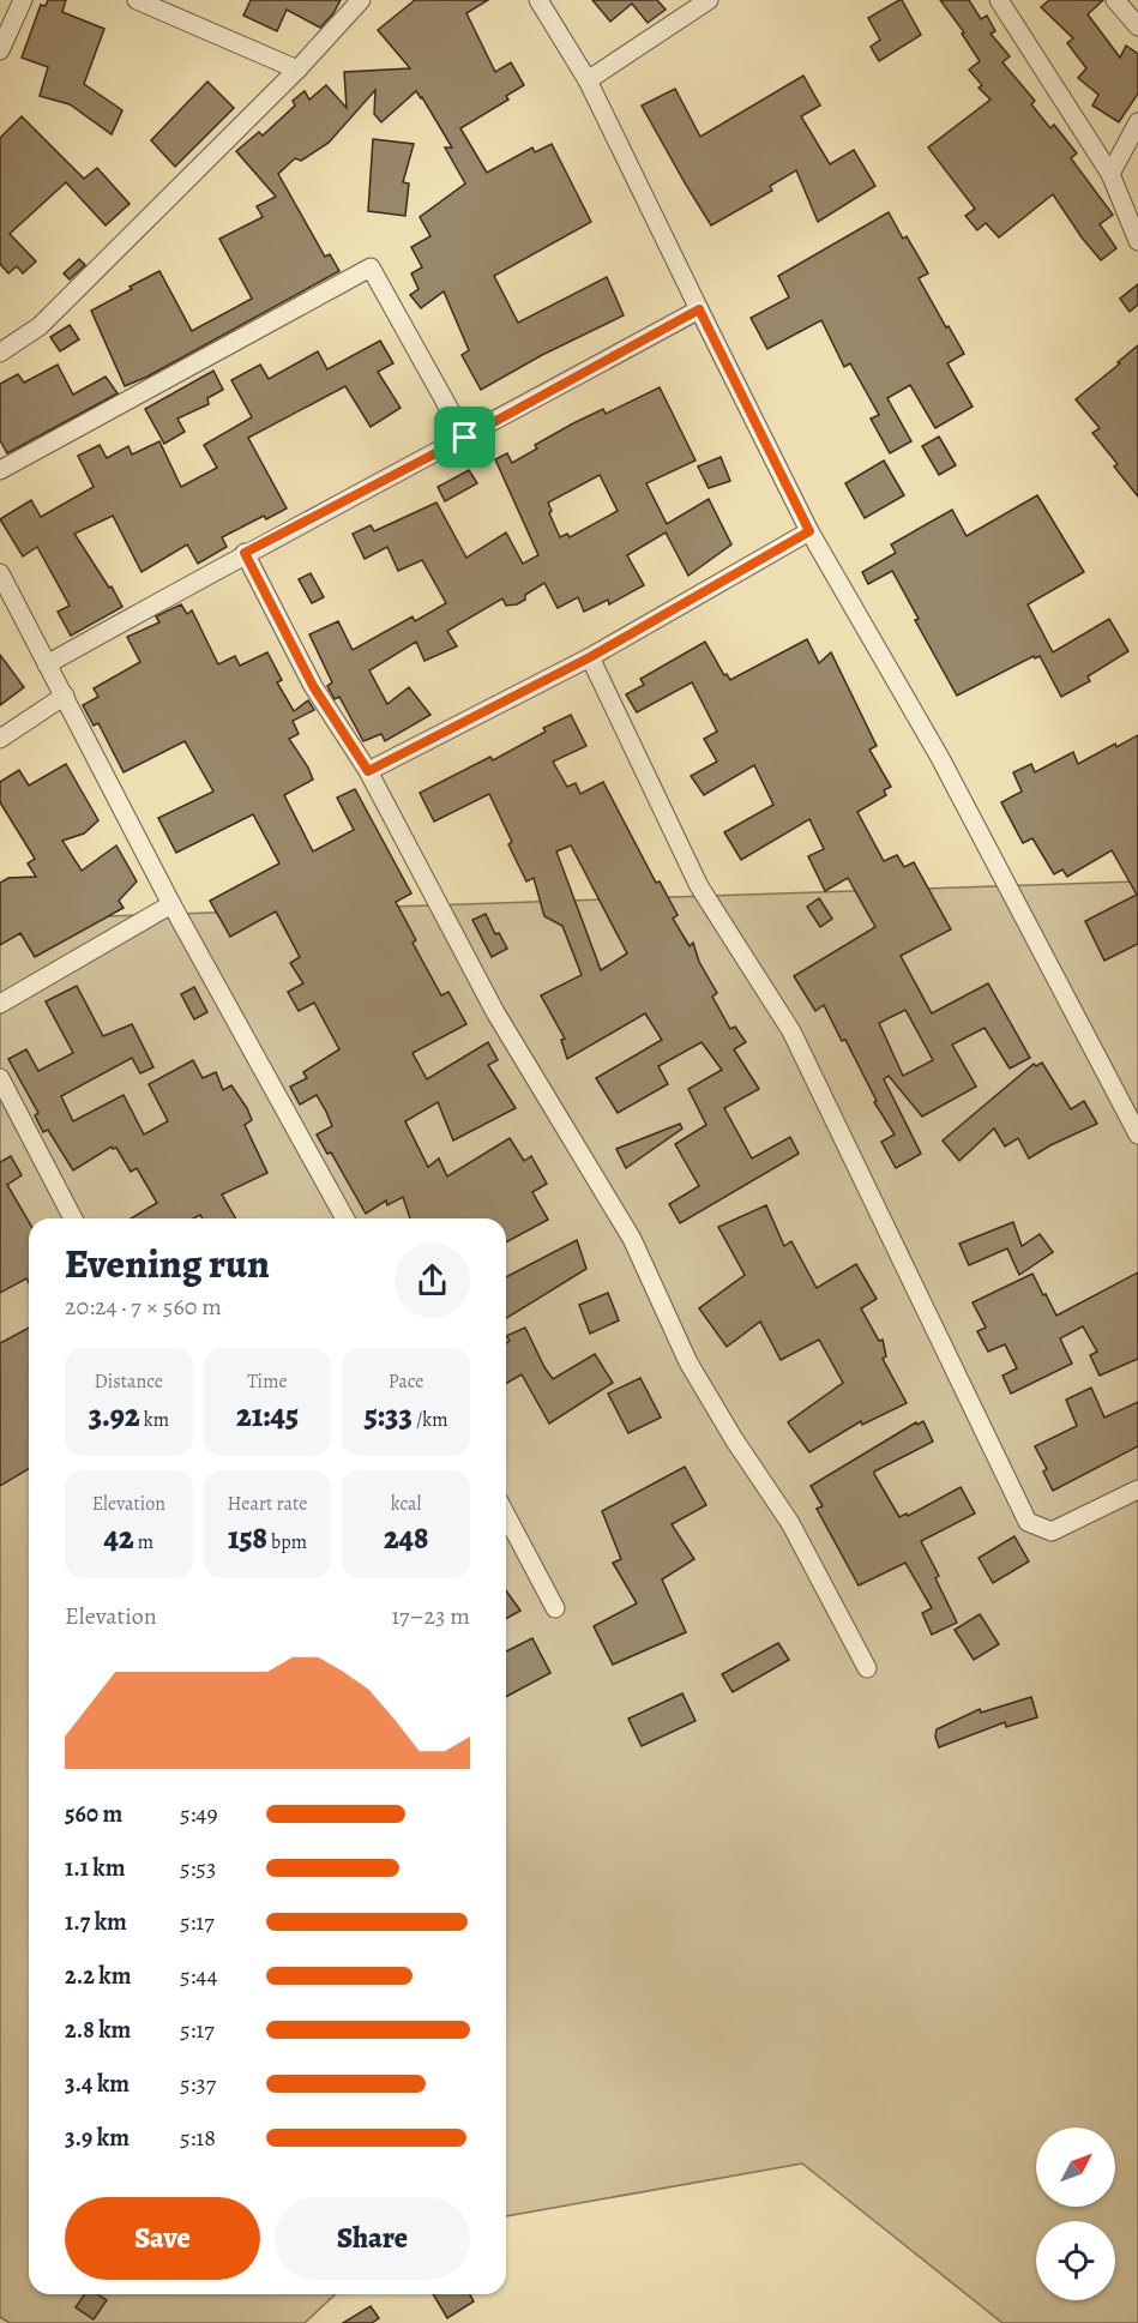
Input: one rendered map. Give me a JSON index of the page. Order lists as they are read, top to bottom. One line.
{"north":"top right","page":{"heading":["Evening run","20:24 · 7 × 560 m"],"stats":[["Distance","3.92 km"],["Time","21:45"],["Pace","5:33 /km"],["Elevation","42 m"],["Heart rate","158 bpm"],["kcal","248"]],"chart":["Elevation","17–23 m"],"list":[{"name":"560 m","note":"5:49"},{"name":"1.1 km","note":"5:53"},{"name":"1.7 km","note":"5:17"},{"name":"2.2 km","note":"5:44"},{"name":"2.8 km","note":"5:17"},{"name":"3.4 km","note":"5:37"},{"name":"3.9 km","note":"5:18"}],"buttons":["Save","Share"]}}
